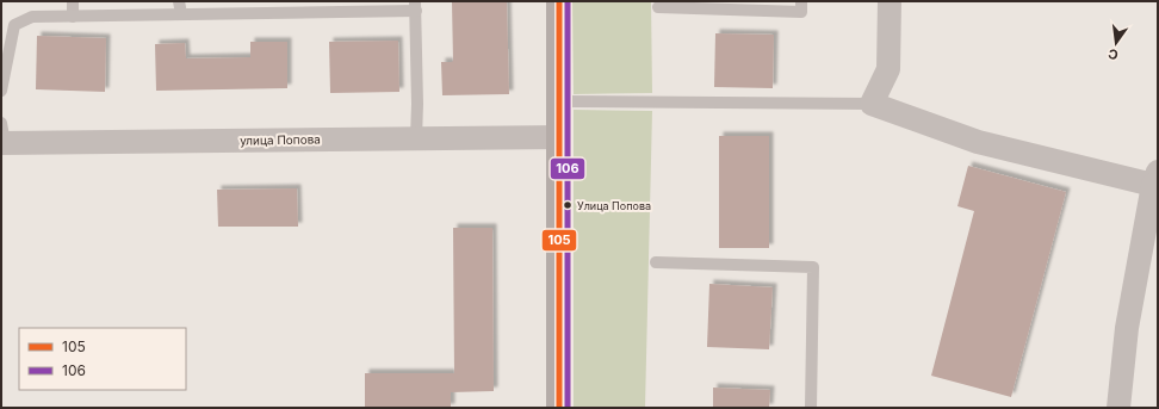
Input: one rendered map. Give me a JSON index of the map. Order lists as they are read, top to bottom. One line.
{"streets":{"street":["улица Попова"]},"places":["Улица Попова"],"lines":["transit line 105","transit line 106"],"legend":["105","106"],"north":"bottom"}
